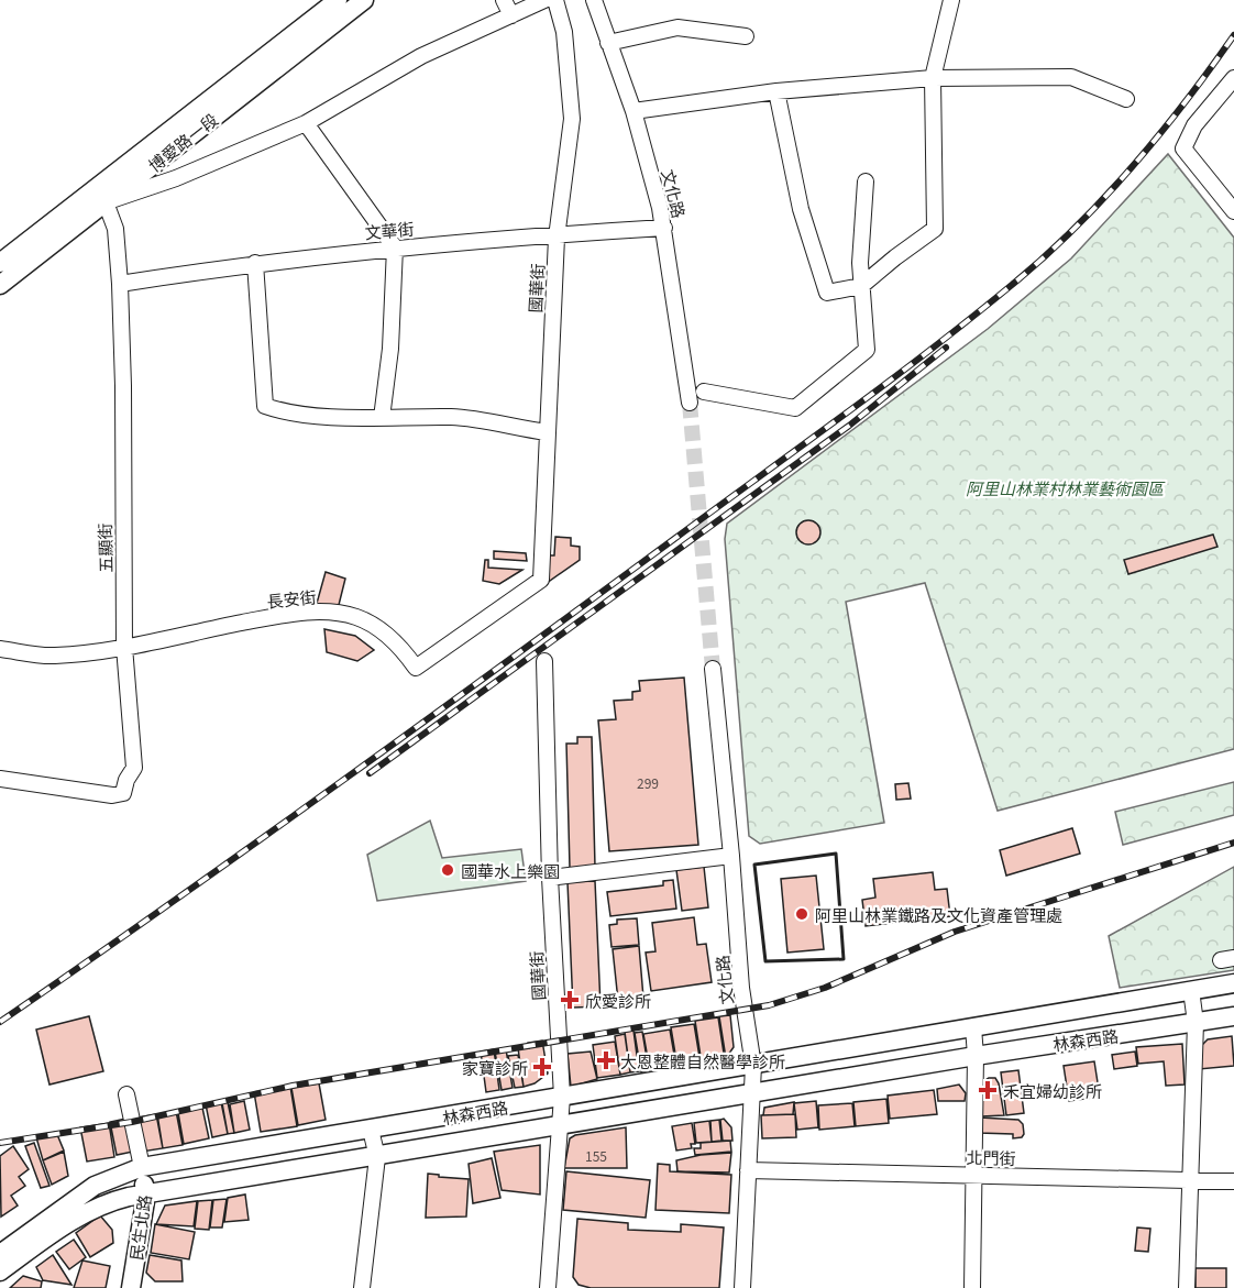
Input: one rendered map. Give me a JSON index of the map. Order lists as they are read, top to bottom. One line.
{"streets":{"main road":["博愛路一段","林森西路","民生北路"],"street":["文化路","文華街","國華街","五顯街","長安街","北門街"]},"crossings":[["博愛路一段","五顯街"],["文化路","文華街"],["文化路","林森西路"],["文化路","北門街"],["文華街","國華街"],["文華街","五顯街"],["國華街","長安街"],["國華街","林森西路"],["五顯街","長安街"],["林森西路","民生北路"]],"parks":["阿里山林業村林業藝術園區"],"places":{"other":["國華水上樂園","阿里山林業鐵路及文化資產管理處"],"health":["欣愛診所","大恩整體自然醫學診所","家寶診所","禾宜婦幼診所"]},"house_numbers":["299","155"]}
